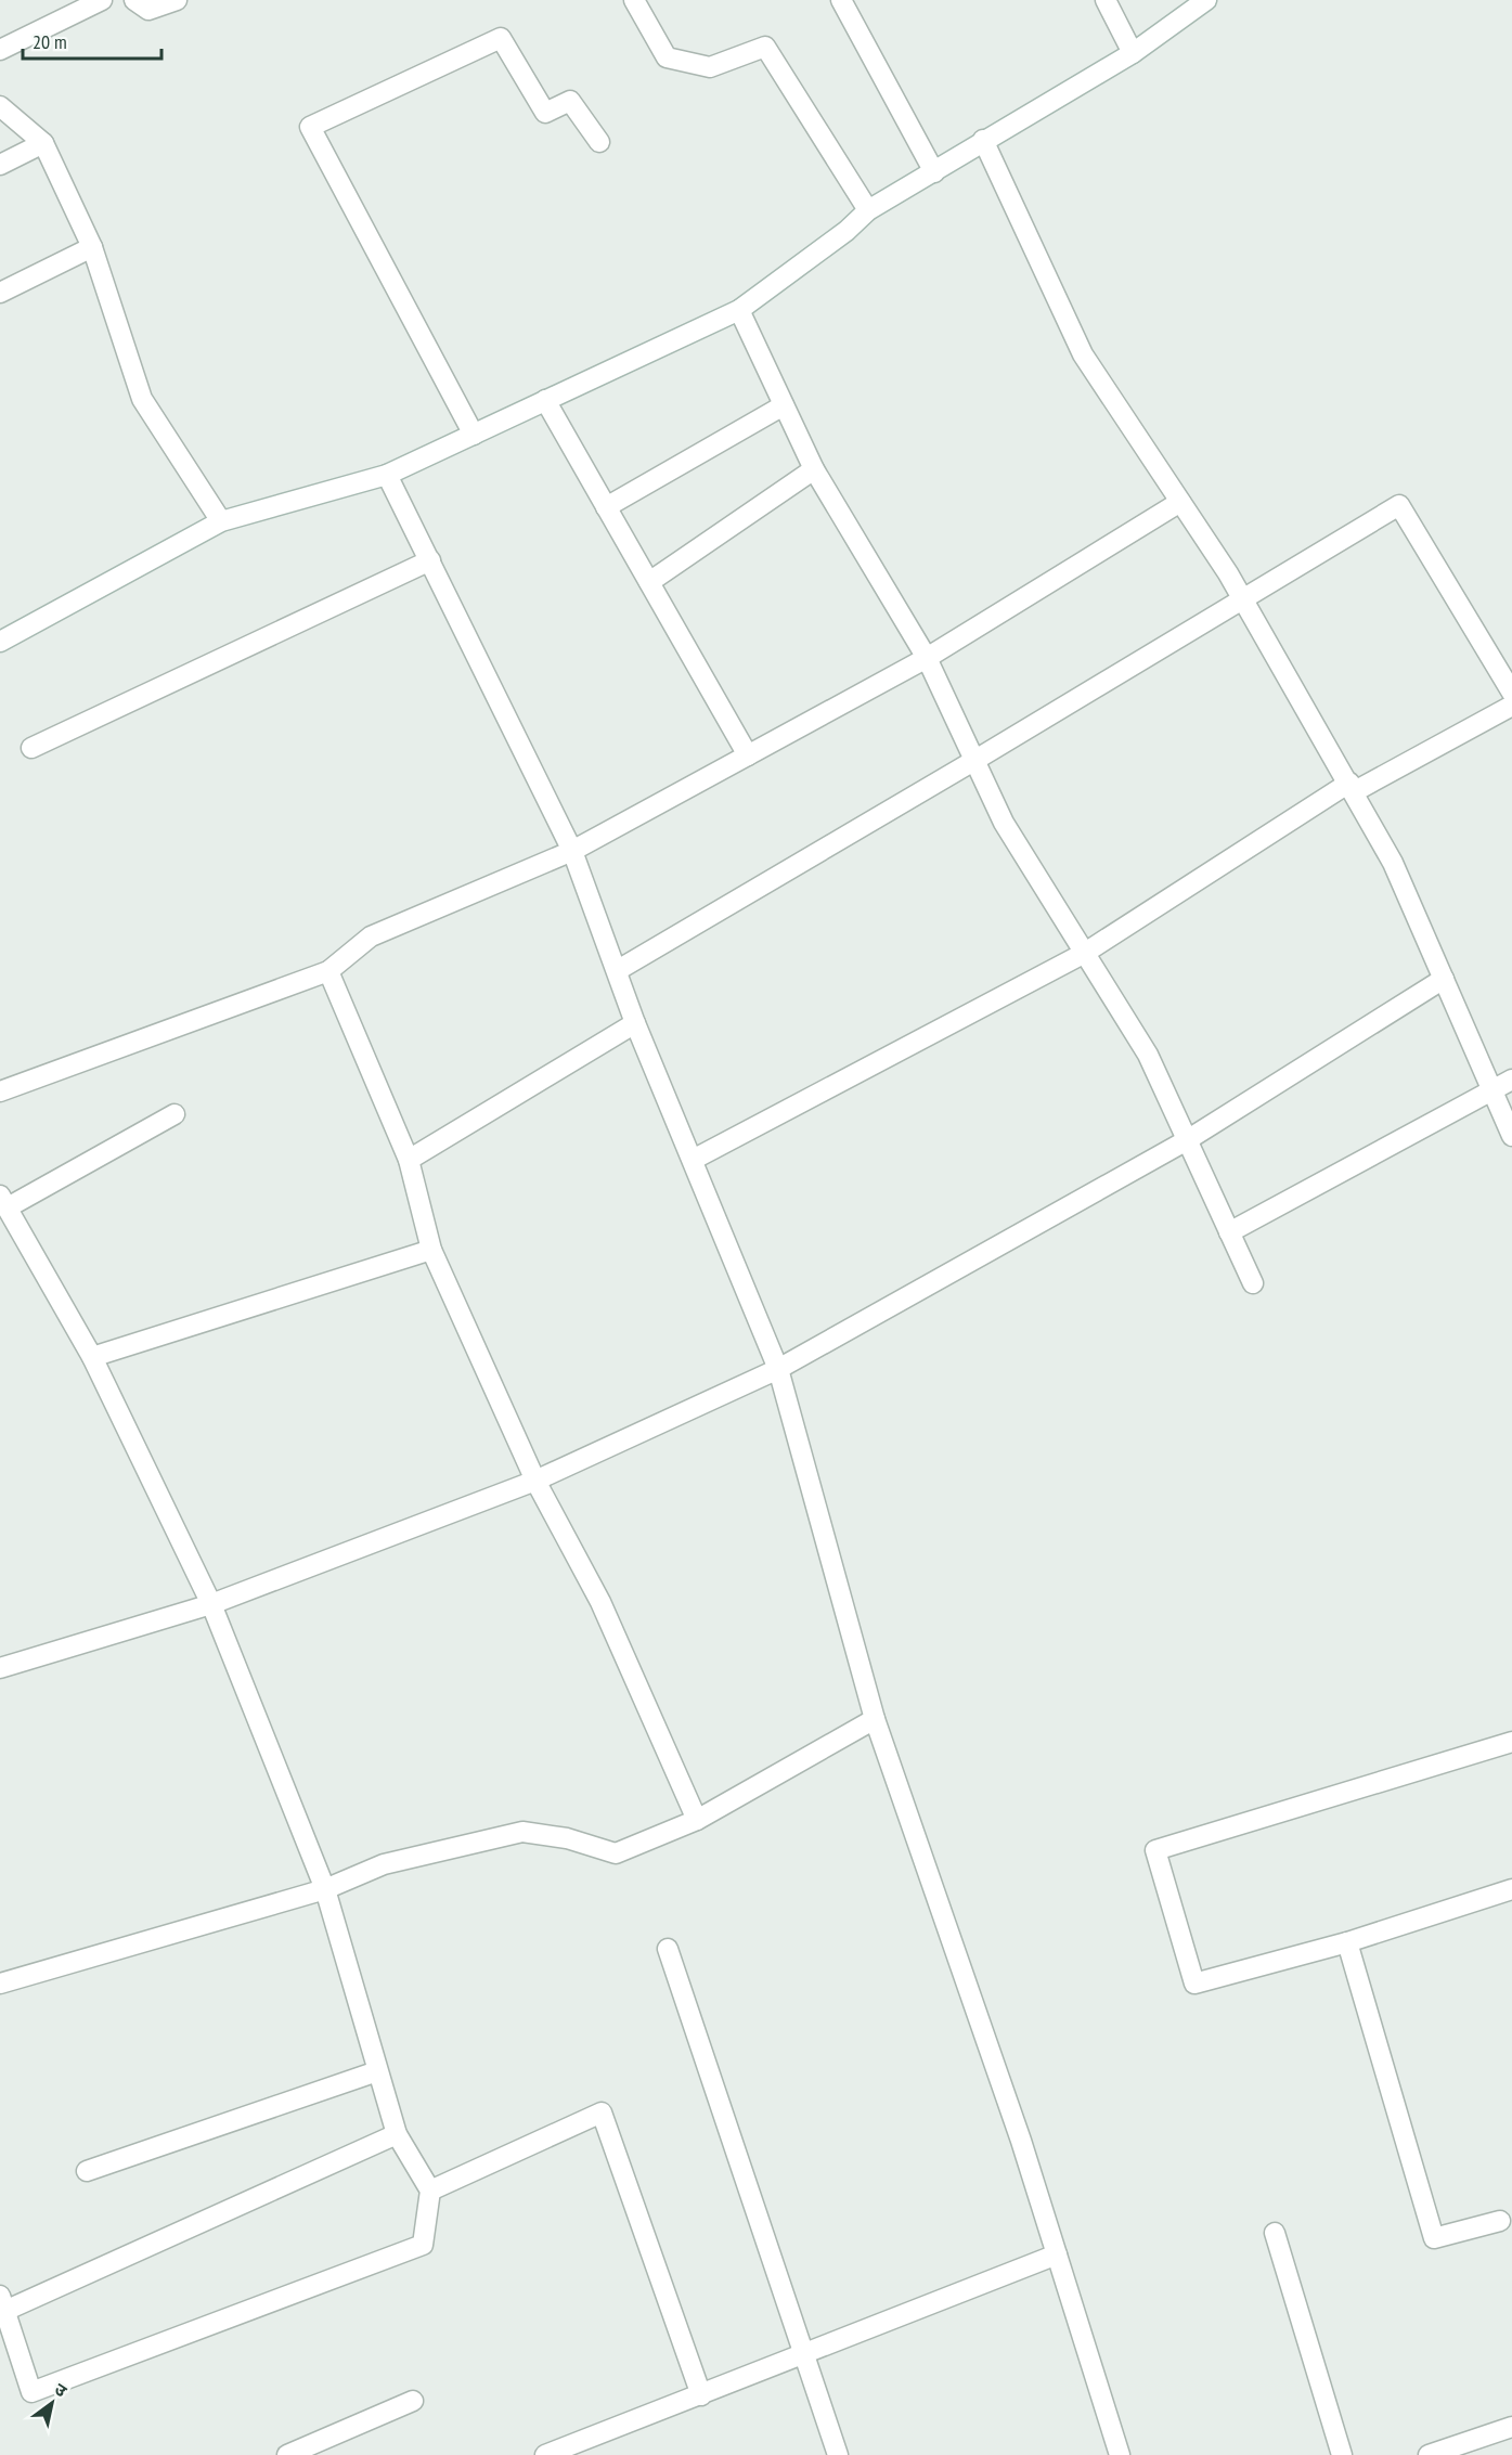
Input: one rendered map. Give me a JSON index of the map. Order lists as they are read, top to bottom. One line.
{"scale_bar":"20 m","north":"top right"}
